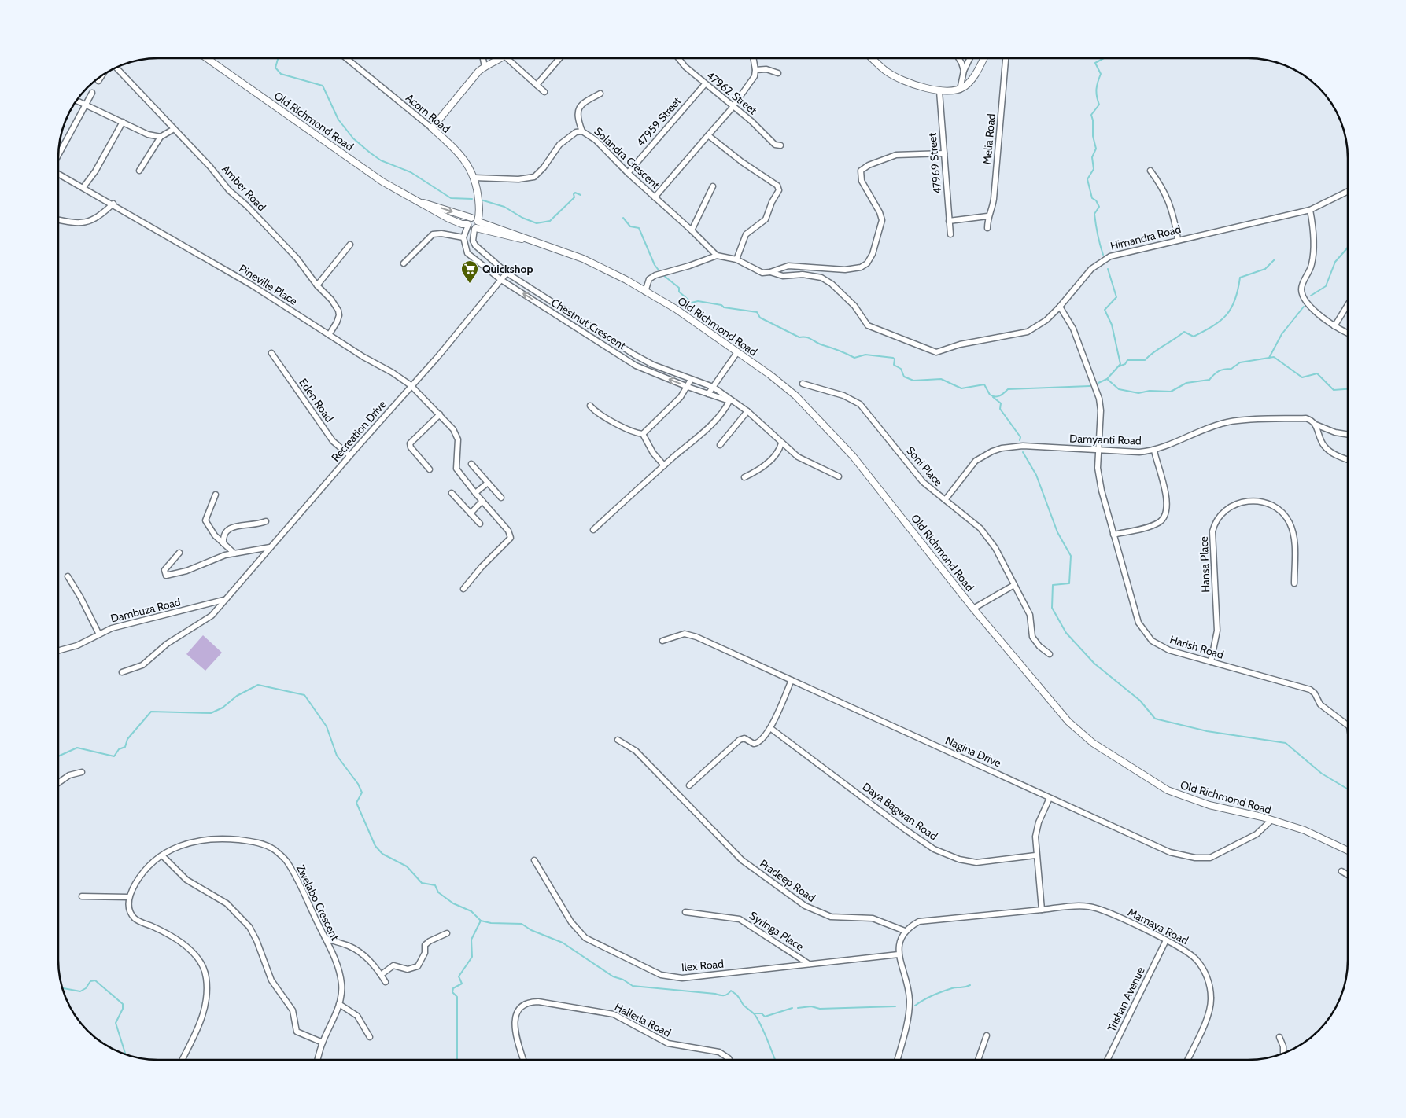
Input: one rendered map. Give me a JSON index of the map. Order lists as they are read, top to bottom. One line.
{"streets":{"street":["47962 Street","Acorn Road","Old Richmond Road","47959 Street","Melia Road","Solandra Crescent","47969 Street","Amber Road","Himandra Road","Pineville Place","Chestnut Crescent","Eden Road","Recreation Drive","Damyanti Road","Soni Place","Hansa Place","Dambuza Road","Harish Road","Nagina Drive","Daya Bagwan Road","Pradeep Road","Zwelabo Crescent","Mamaya Road","Syringa Place","Ilex Road","Trishan Avenue","Halleria Road"]},"crossings":[["47962 Street","47959 Street"],["Acorn Road","Old Richmond Road"],["Acorn Road","Solandra Crescent"],["Acorn Road","Chestnut Crescent"],["Old Richmond Road","Chestnut Crescent"],["Old Richmond Road","Nagina Drive"],["47959 Street","Solandra Crescent"],["Solandra Crescent","Himandra Road"],["Amber Road","Pineville Place"],["Pineville Place","Recreation Drive"],["Chestnut Crescent","Recreation Drive"],["Eden Road","Recreation Drive"],["Recreation Drive","Dambuza Road"],["Damyanti Road","Soni Place"],["Damyanti Road","Harish Road"],["Hansa Place","Harish Road"],["Mamaya Road","Trishan Avenue"],["Syringa Place","Ilex Road"]],"places":{"supermarket":["Quickshop"]}}
